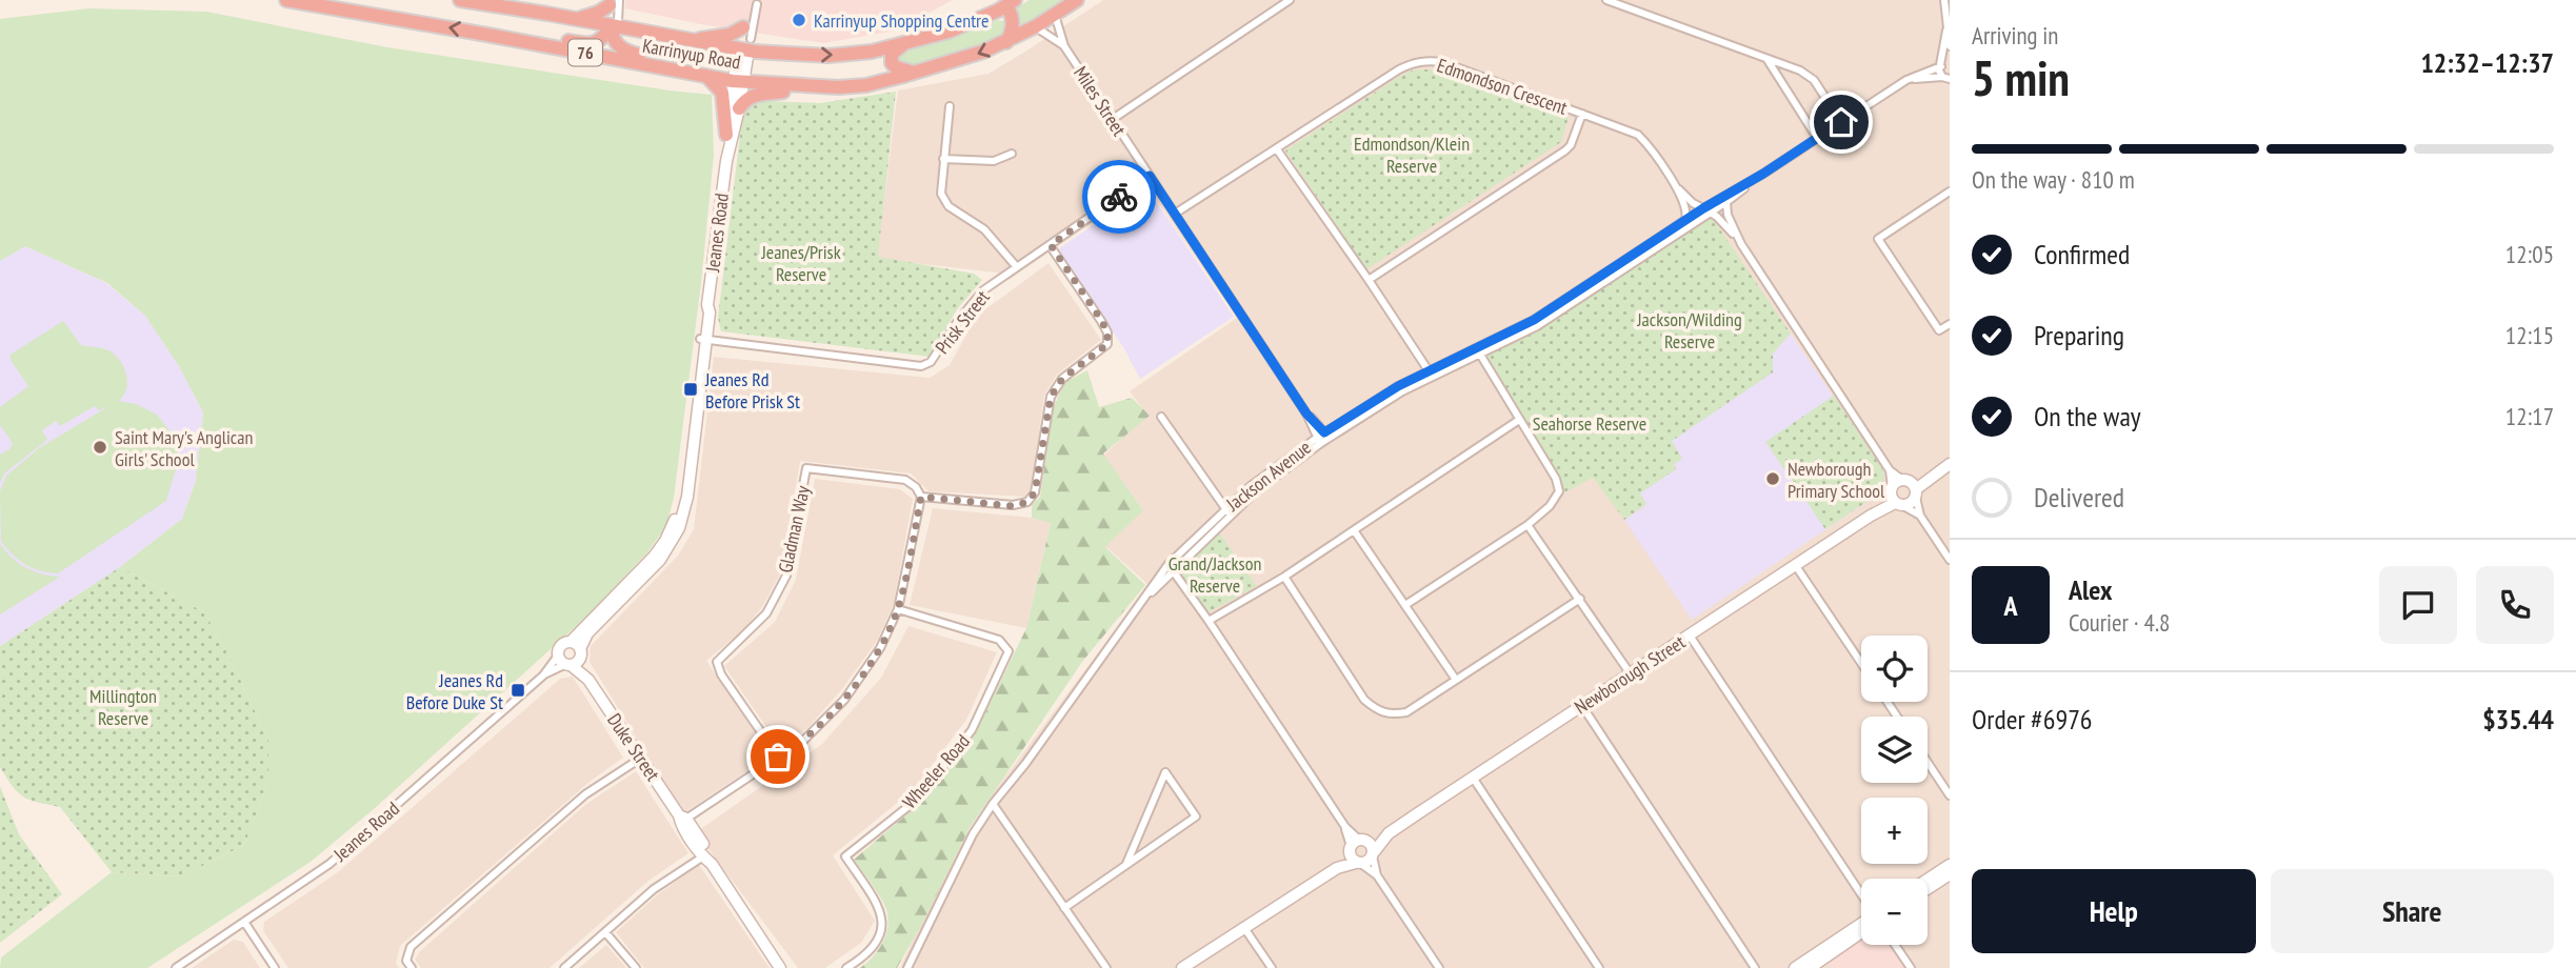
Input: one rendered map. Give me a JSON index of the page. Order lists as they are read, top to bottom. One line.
{"streets":{"highway":["76","Karrinyup Road"],"main road":["Jeanes Road","Newborough Street","Duke Street"],"street":["Edmondson Crescent","Miles Street","Prisk Street","Jackson Avenue","Gladman Way","Wheeler Road"]},"crossings":[["Karrinyup Road","Miles Street"],["Karrinyup Road","Jeanes Road"],["Edmondson Crescent","Miles Street"],["Edmondson Crescent","Jackson Avenue"],["Miles Street","Prisk Street"],["Miles Street","Jackson Avenue"],["Jeanes Road","Prisk Street"],["Jeanes Road","Duke Street"]],"parks":["Edmondson/Klein Reserve","Jeanes/Prisk Reserve","Jackson/Wilding Reserve","Seahorse Reserve","Grand/Jackson Reserve","Millington Reserve"],"places":{"other":["Karrinyup Shopping Centre","Saint Mary's Anglican Girls' School","Newborough Primary School"],"transit":["Jeanes Rd Before Prisk St","Jeanes Rd Before Duke St"]},"page":{"heading":["5 min","Arriving in","12:32–12:37"],"panel":["Alex","Courier · 4.8","Order #6976","$35.44"],"bar":"On the way · 810 m","list":[["Confirmed","12:05"],["Preparing","12:15"],["On the way","12:17"],"Delivered"],"round":"A","map_buttons":["+","−"],"buttons":["Help","Share"]}}
